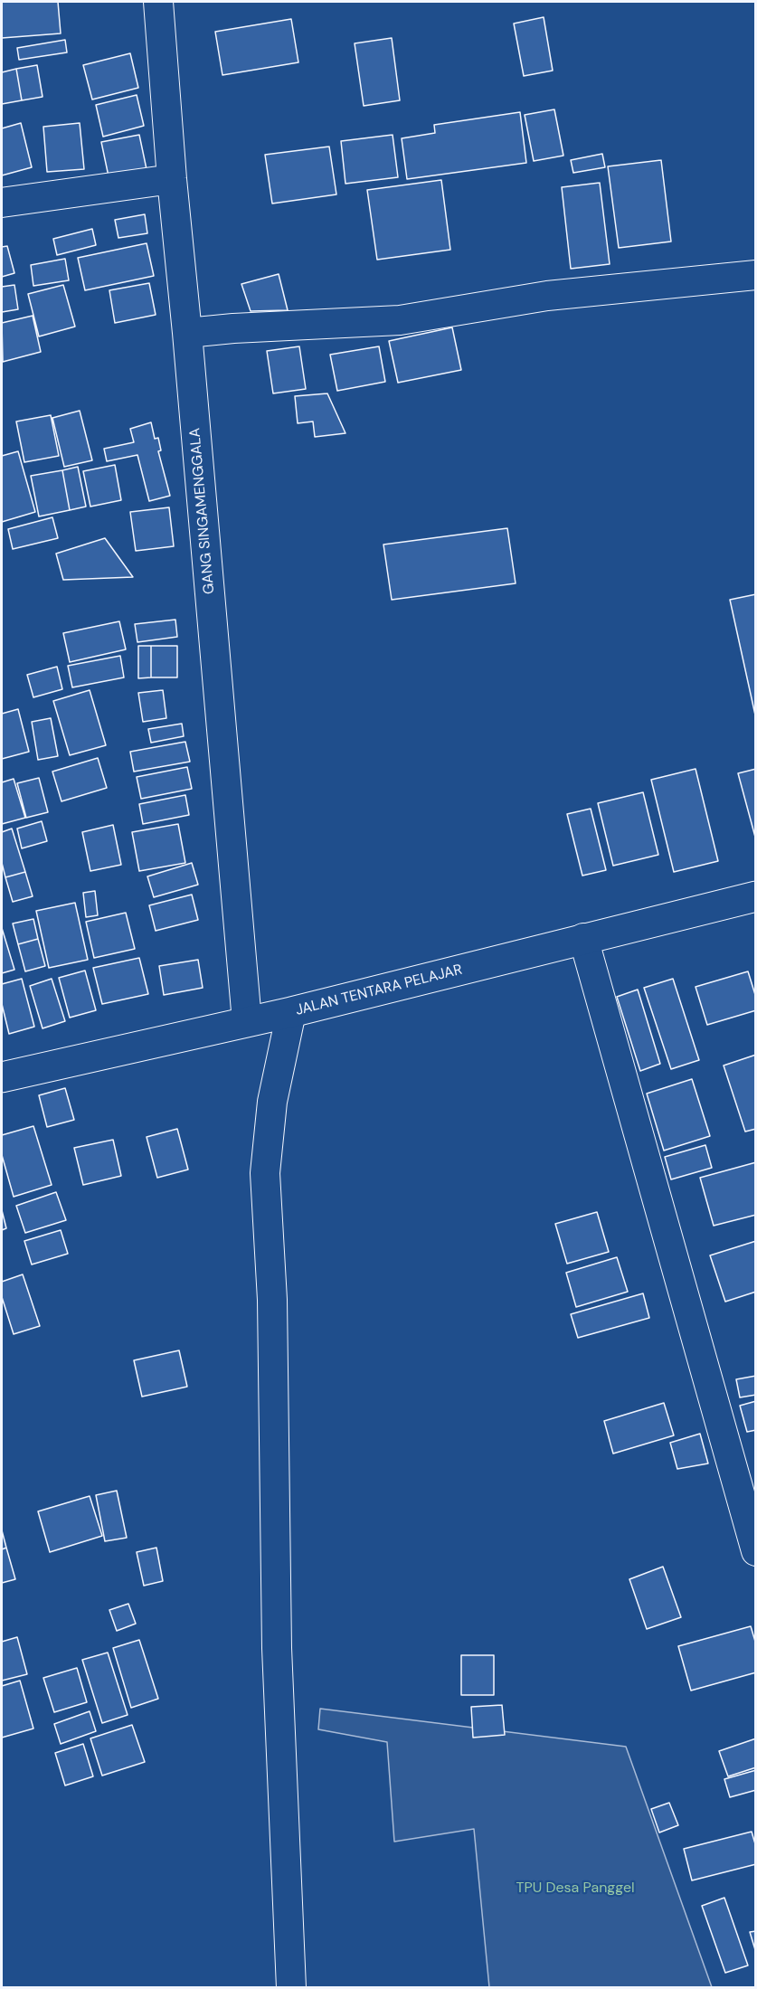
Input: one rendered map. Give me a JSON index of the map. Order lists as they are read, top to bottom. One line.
{"streets":{"main road":["JALAN TENTARA PELAJAR"],"street":["GANG SINGAMENGGALA"]},"crossings":[["GANG SINGAMENGGALA","JALAN TENTARA PELAJAR"]],"parks":["TPU Desa Panggel"]}
